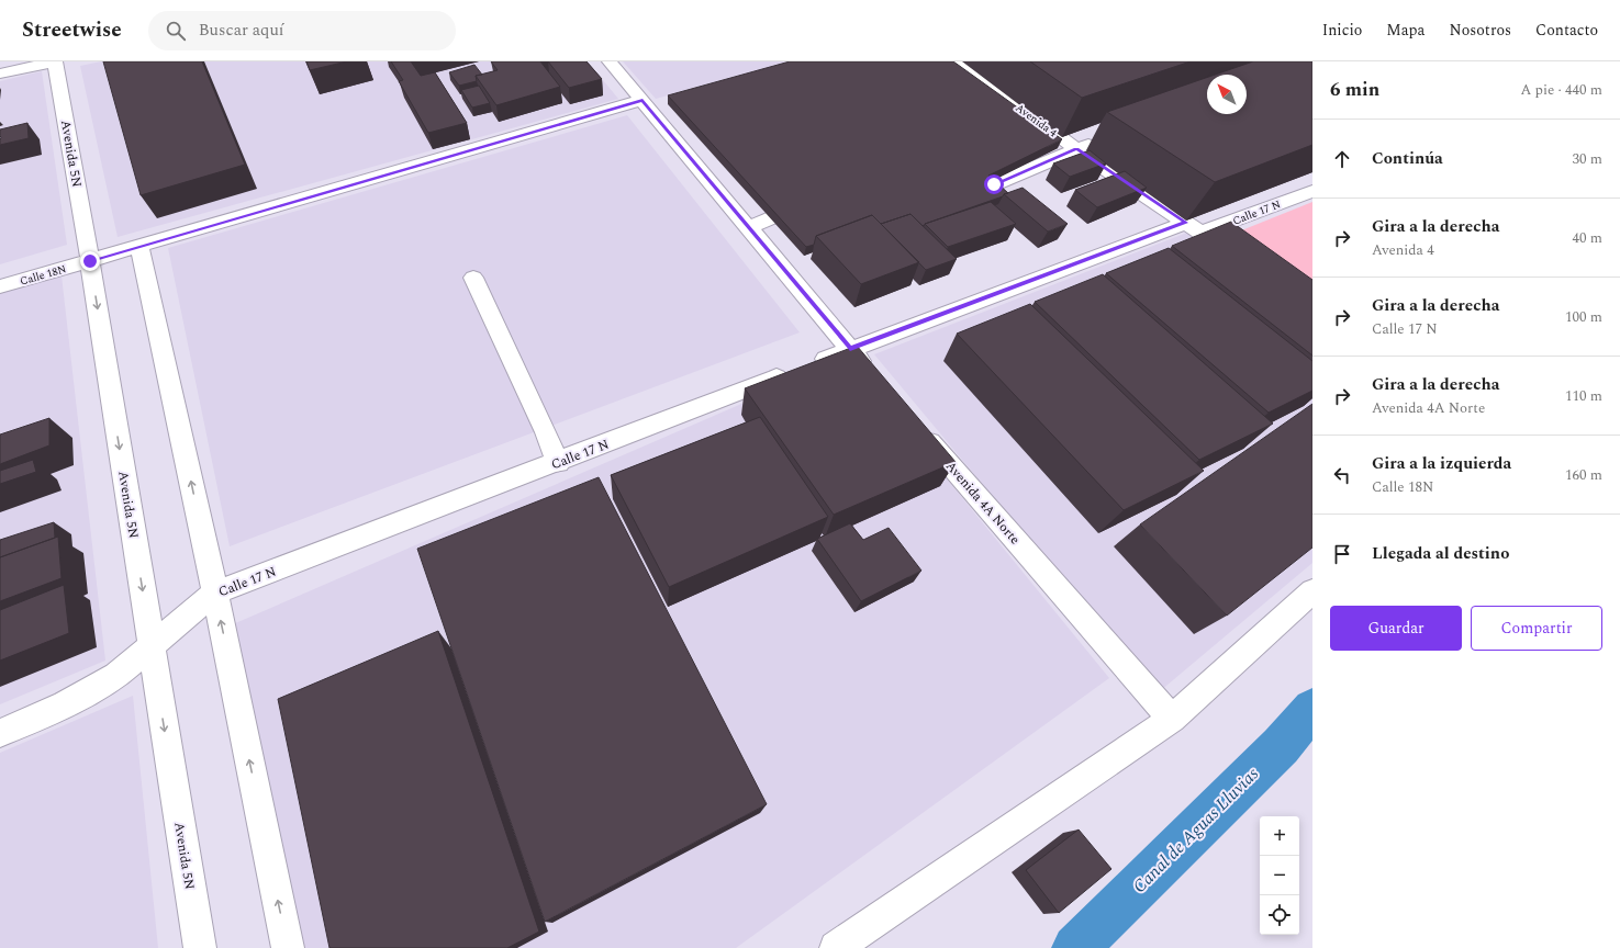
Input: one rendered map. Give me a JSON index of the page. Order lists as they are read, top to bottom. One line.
{"streets":{"street":["Avenida 4","Avenida 5N","Calle 17 N","Calle 18N","Avenida 4A Norte"]},"crossings":[["Avenida 4","Calle 17 N"],["Avenida 5N","Calle 17 N"],["Avenida 5N","Calle 18N"]],"water":["Canal de Aguas Lluvias"],"north":"top left","page":{"header":"Streetwise","search":"Buscar aquí","nav":["Inicio","Mapa","Nosotros","Contacto"],"heading":["6 min","A pie · 440 m"],"list":[["Continúa","30 m"],["Gira a la derecha","Avenida 4","40 m"],["Gira a la derecha","Calle 17 N","100 m"],["Gira a la derecha","Avenida 4A Norte","110 m"],["Gira a la izquierda","Calle 18N","160 m"],"Llegada al destino"],"buttons":["Guardar","Compartir"],"map_buttons":["+","−"]}}
